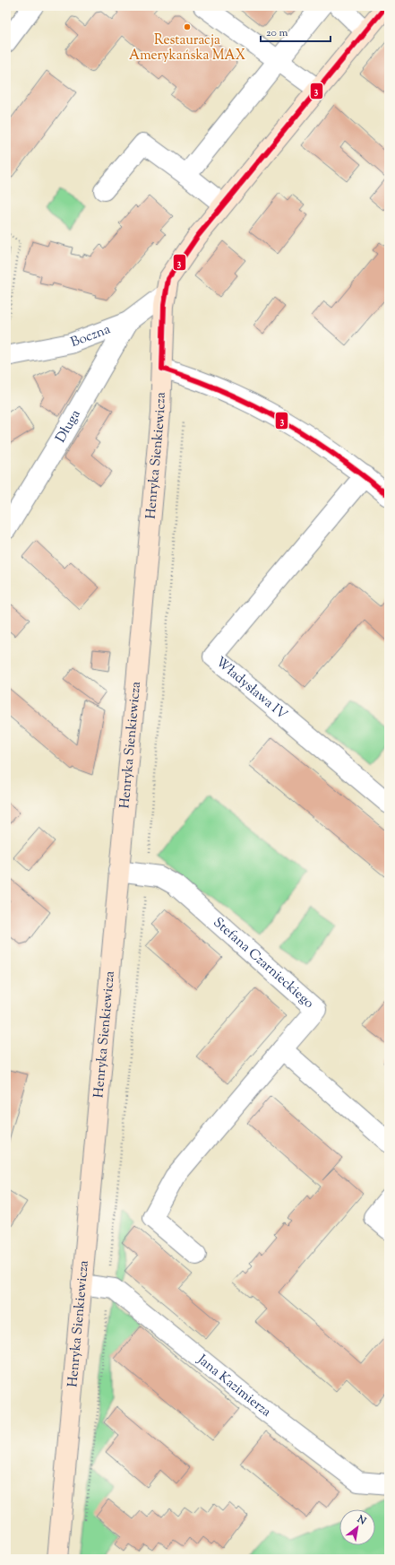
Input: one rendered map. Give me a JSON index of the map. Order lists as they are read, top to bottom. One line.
{"streets":{"street":["Boczna","Długa","Henryka Sienkiewicza","Władysława IV","Stefana Czarnieckiego","Jana Kazimierza"]},"crossings":[["Boczna","Długa"],["Boczna","Henryka Sienkiewicza"],["Henryka Sienkiewicza","Stefana Czarnieckiego"],["Henryka Sienkiewicza","Jana Kazimierza"]],"places":["Restauracja Amerykańska MAX"],"lines":["transit line 3"],"scale_bar":"20 m","north":"top right"}
